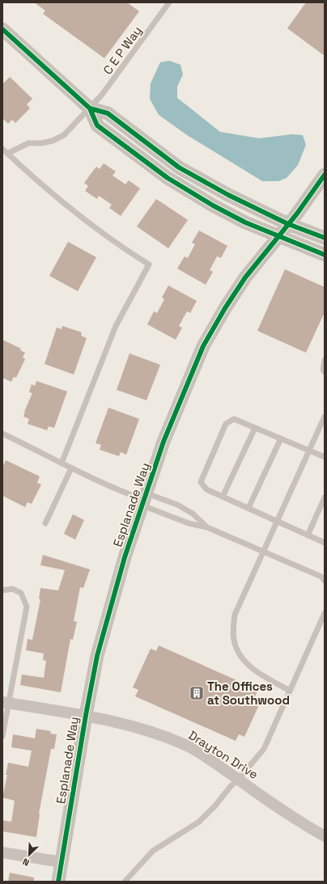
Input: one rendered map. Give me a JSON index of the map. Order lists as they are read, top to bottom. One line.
{"streets":{"street":["Esplanade Way","Drayton Drive"],"lane":["C E P Way"]},"crossings":[["Esplanade Way","Drayton Drive"]],"places":{"building":["The Offices at Southwood"]},"north":"bottom left"}
